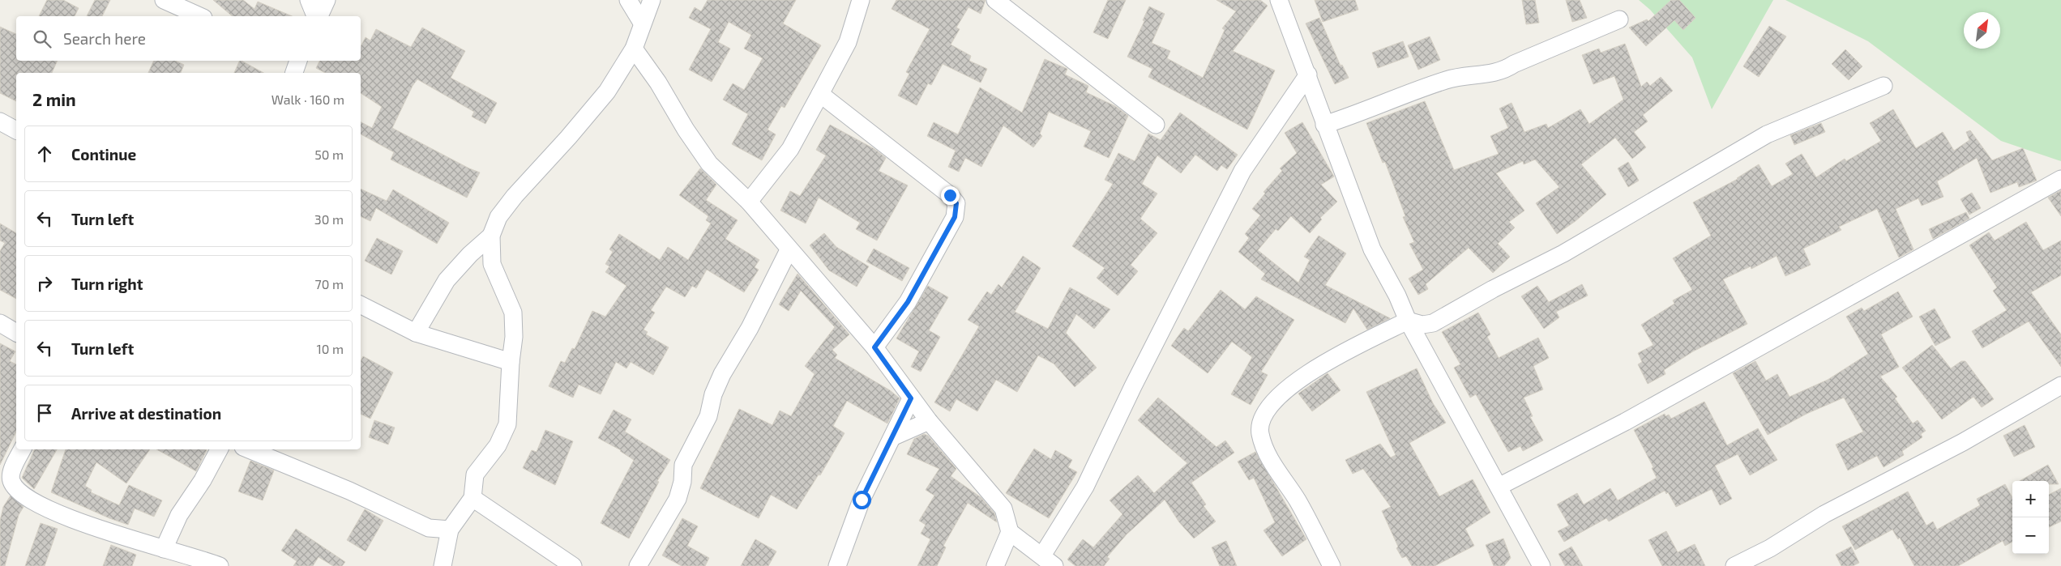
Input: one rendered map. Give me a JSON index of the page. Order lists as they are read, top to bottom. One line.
{"north":"top right","page":{"search":"Search here","heading":["2 min","Walk · 160 m"],"list":[["Continue","50 m"],["Turn left","30 m"],["Turn right","70 m"],["Turn left","10 m"],"Arrive at destination"],"map_buttons":["+","−"]}}
